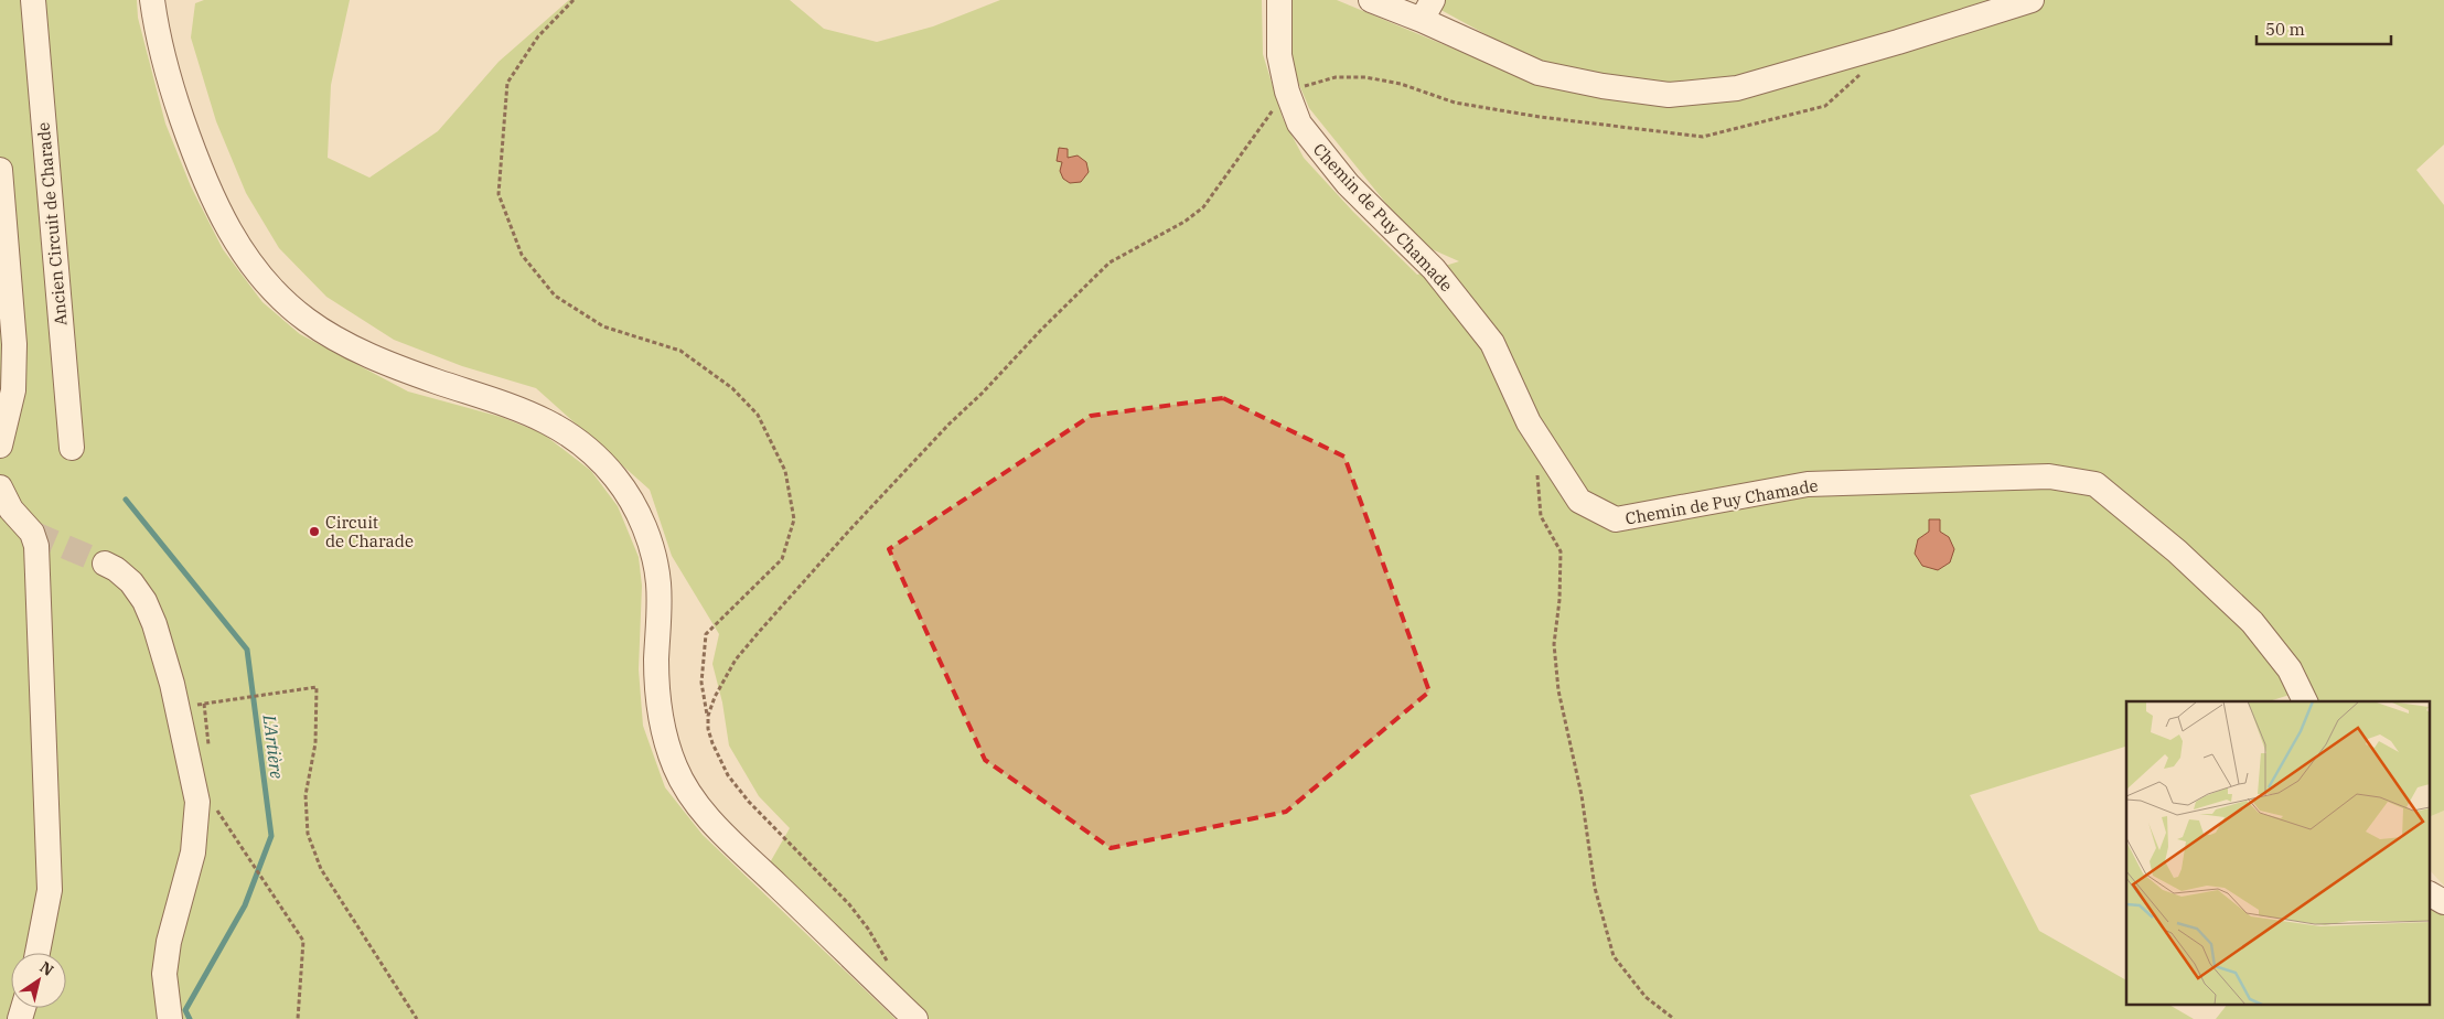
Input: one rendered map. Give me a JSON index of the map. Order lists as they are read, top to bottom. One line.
{"streets":{"street":["Chemin de Puy Chamade","Ancien Circuit de Charade"]},"water":["L'Artière"],"places":["Circuit de Charade"],"scale_bar":"50 m","north":"top right"}
